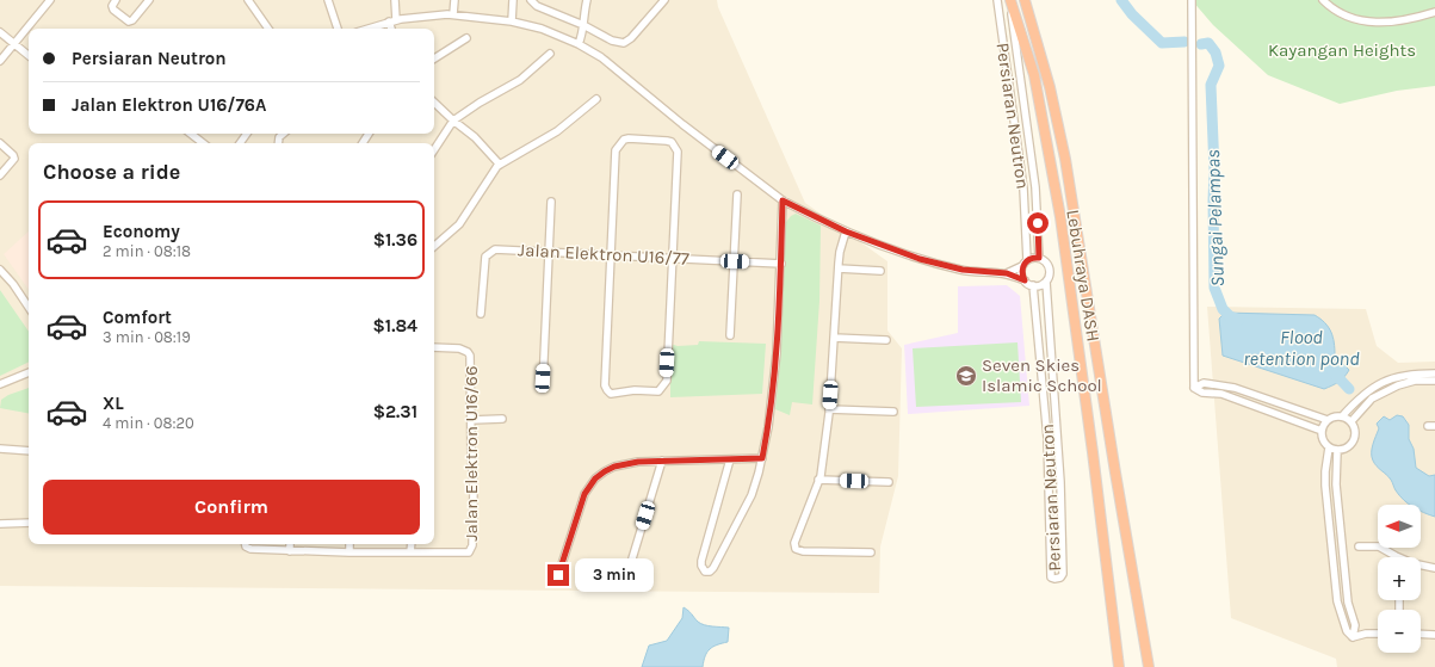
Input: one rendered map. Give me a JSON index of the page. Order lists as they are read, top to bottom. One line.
{"streets":{"highway":["Lebuhraya DASH"],"street":["Persiaran Neutron","Jalan Elektron U16/77","Jalan Elektron U16/66"]},"crossings":[["Persiaran Neutron","Lebuhraya DASH"]],"water":["Sungai Pelampas","Flood retention pond"],"parks":["Kayangan Heights"],"places":{"school or university":["Seven Skies Islamic School"]},"north":"left","page":{"banner":["Persiaran Neutron","Jalan Elektron U16/76A"],"heading":"Choose a ride","list":[{"name":"Economy","note":"2 min · 08:18","value":"$1.36"},{"name":"Comfort","note":"3 min · 08:19","value":"$1.84"},{"name":"XL","note":"4 min · 08:20","value":"$2.31"}],"buttons":"Confirm","map_buttons":["+","−"],"bubble":"3 min"}}
